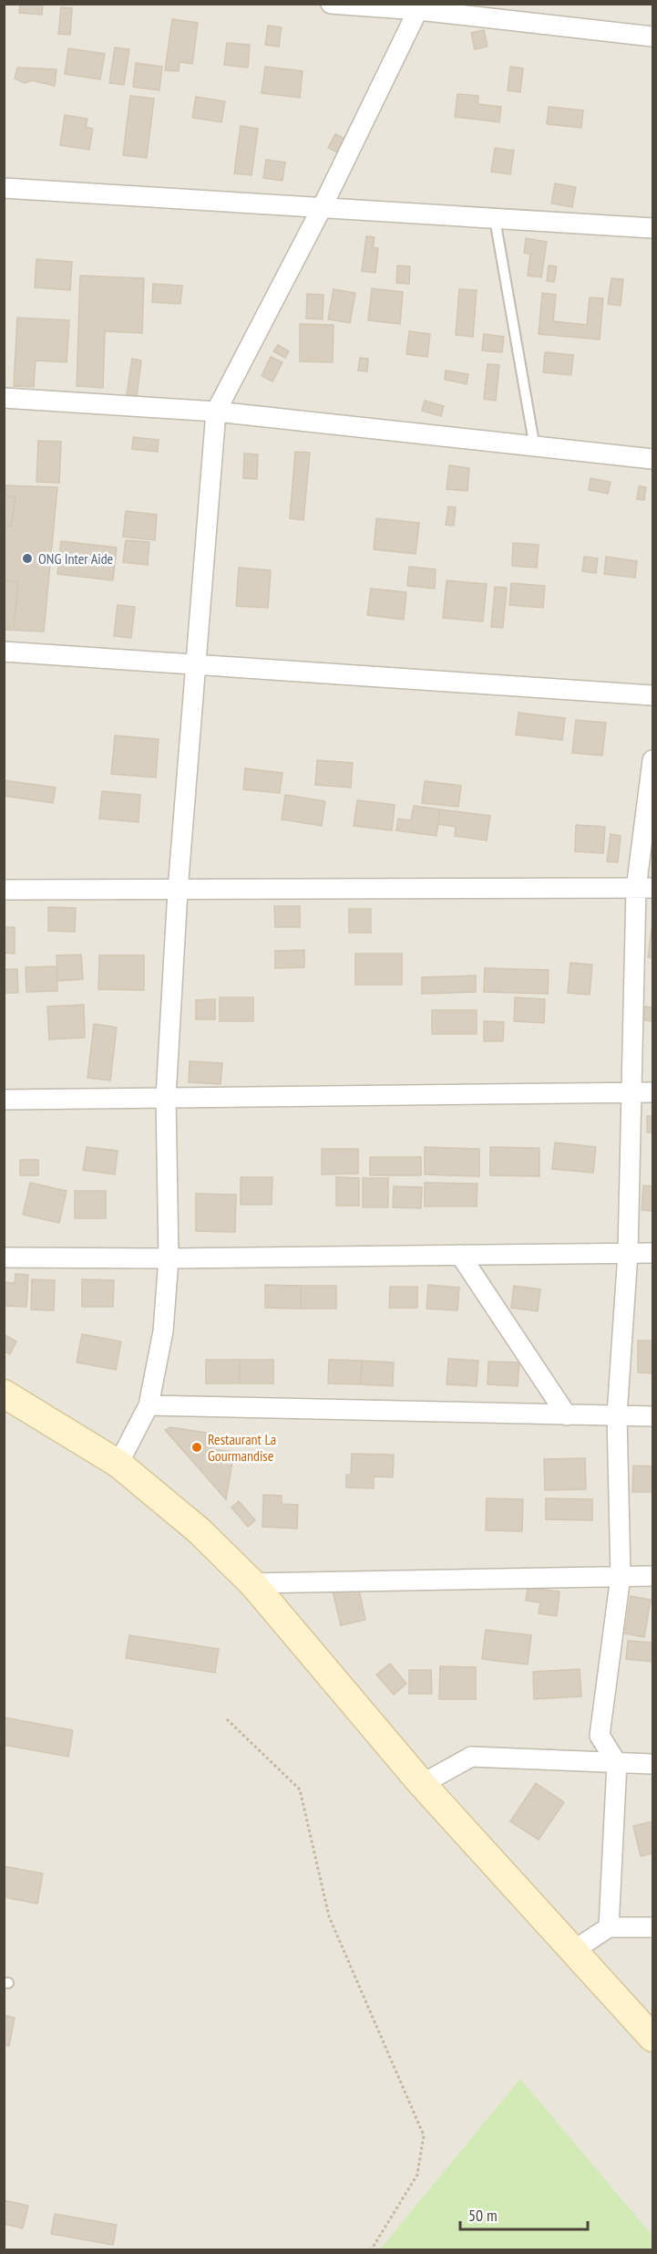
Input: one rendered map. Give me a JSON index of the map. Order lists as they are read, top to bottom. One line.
{"places":["ONG Inter Aide","Restaurant La Gourmandise"],"scale_bar":"50 m"}
